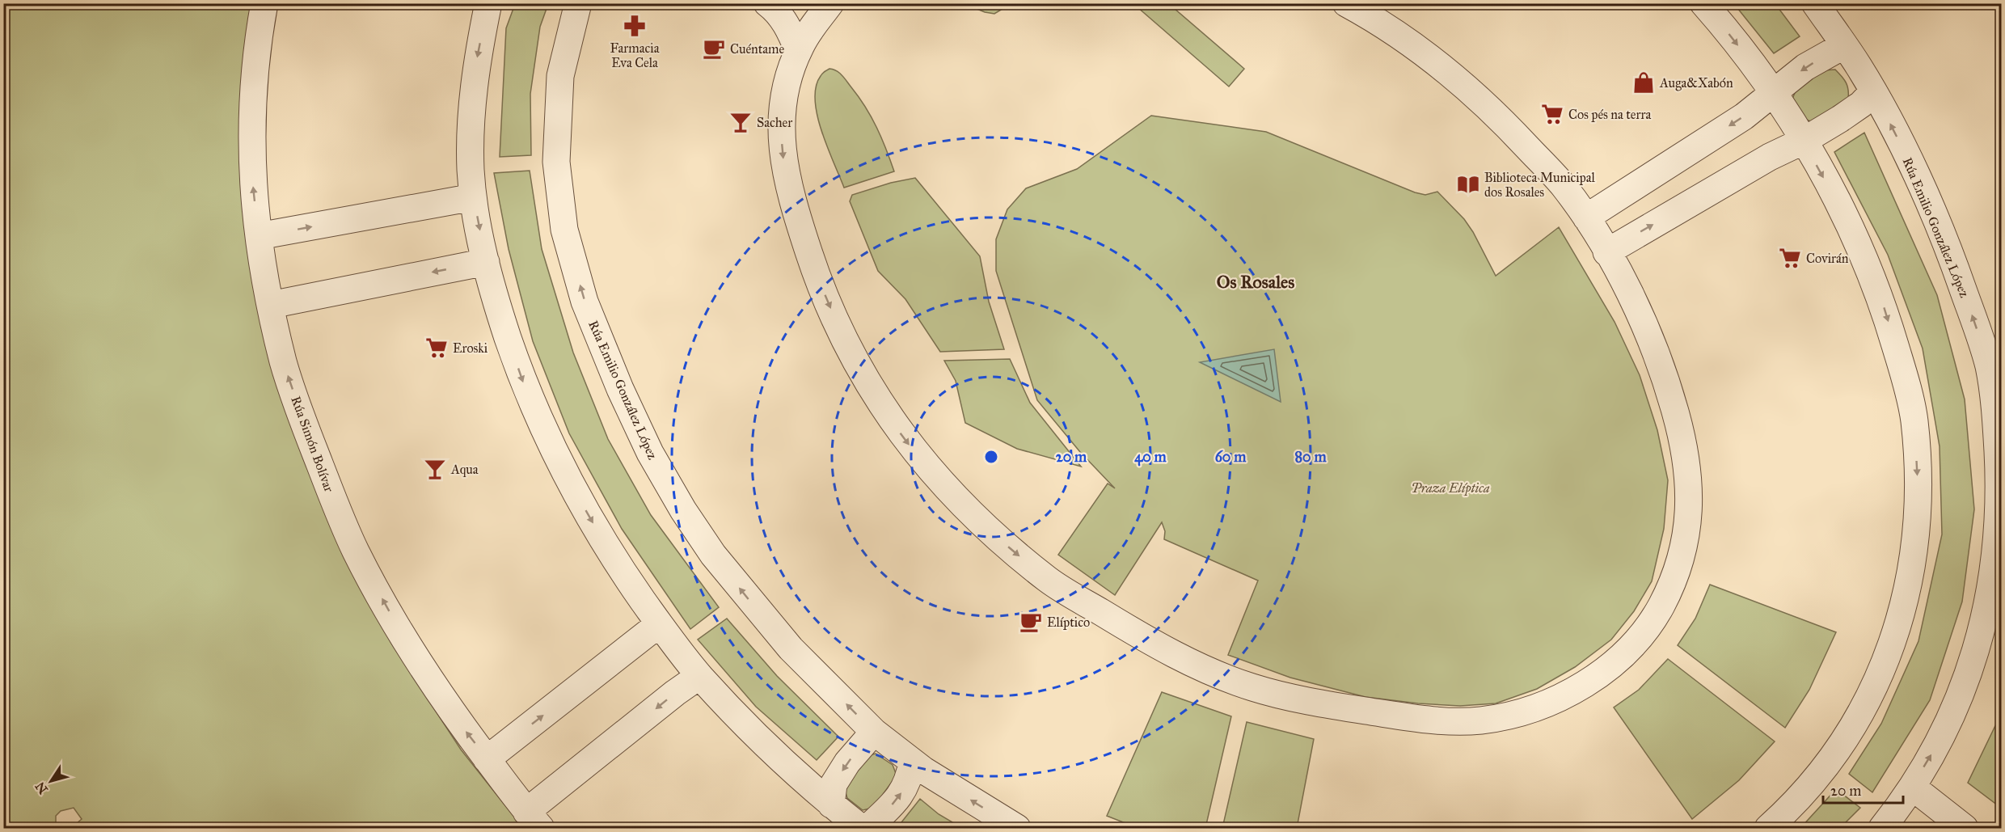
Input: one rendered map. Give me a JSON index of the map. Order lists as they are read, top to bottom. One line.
{"streets":{"street":["Rúa Emilio González López","Rúa Simón Bolívar"]},"districts":["Os Rosales"],"parks":["Praza Elíptica"],"places":{"pharmacy":["Farmacia Eva Cela"],"cafe":["Cuéntame","Elíptico"],"shop":["Auga&Xabón"],"supermarket":["Cos pés na terra","Covirán","Eroski"],"bar":["Sacher","Aqua"],"library":["Biblioteca Municipal dos Rosales"]},"scale_bar":"20 m","north":"bottom left","rings":["20 m","40 m","60 m","80 m"]}
